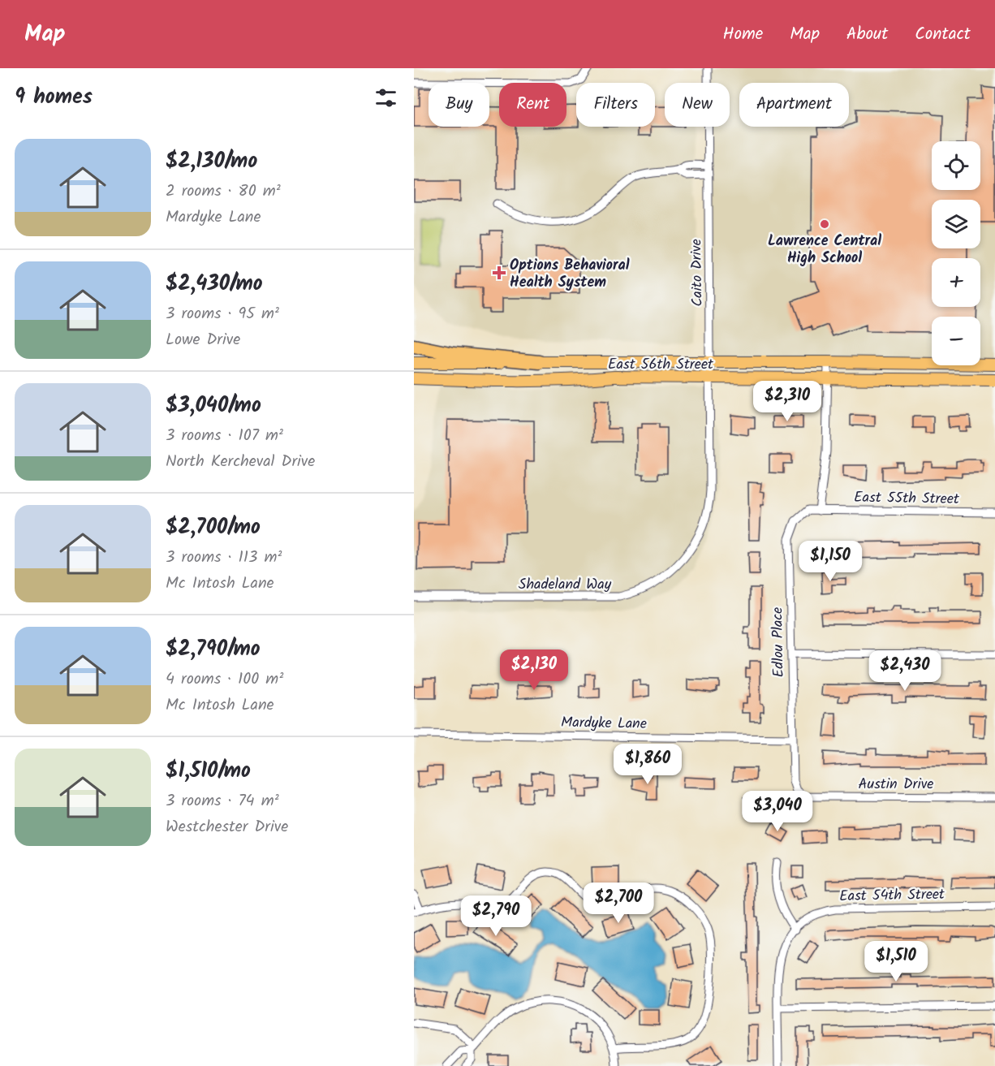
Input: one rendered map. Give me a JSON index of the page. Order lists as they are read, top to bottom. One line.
{"streets":{"main road":["East 56th Street"],"street":["Caito Drive","East 55th Street","Shadeland Way","Edlou Place","Mardyke Lane","Austin Drive","East 54th Street"]},"crossings":[["Caito Drive","East 56th Street"],["Caito Drive","Shadeland Way"],["East 56th Street","Shadeland Way"],["East 55th Street","Edlou Place"],["Edlou Place","Mardyke Lane"],["Edlou Place","Austin Drive"]],"places":{"other":["Lawrence Central High School"],"health":["Options Behavioral Health System"]},"page":{"header":"Map","nav":["Home","Map","About","Contact"],"heading":"9 homes","chip":["Buy","Rent","Filters","New","Apartment"],"list":[{"name":"$2,130/mo","note":"2 rooms · 80 m² · Mardyke Lane"},{"name":"$2,430/mo","note":"3 rooms · 95 m² · Lowe Drive"},{"name":"$3,040/mo","note":"3 rooms · 107 m² · North Kercheval Drive"},{"name":"$2,700/mo","note":"3 rooms · 113 m² · Mc Intosh Lane"},{"name":"$2,790/mo","note":"4 rooms · 100 m² · Mc Intosh Lane"},{"name":"$1,510/mo","note":"3 rooms · 74 m² · Westchester Drive"}],"map_buttons":["+","−"],"price":["$2,310","$1,150","$2,130","$2,430","$1,860","$3,040","$2,700","$2,790","$1,510"]}}
